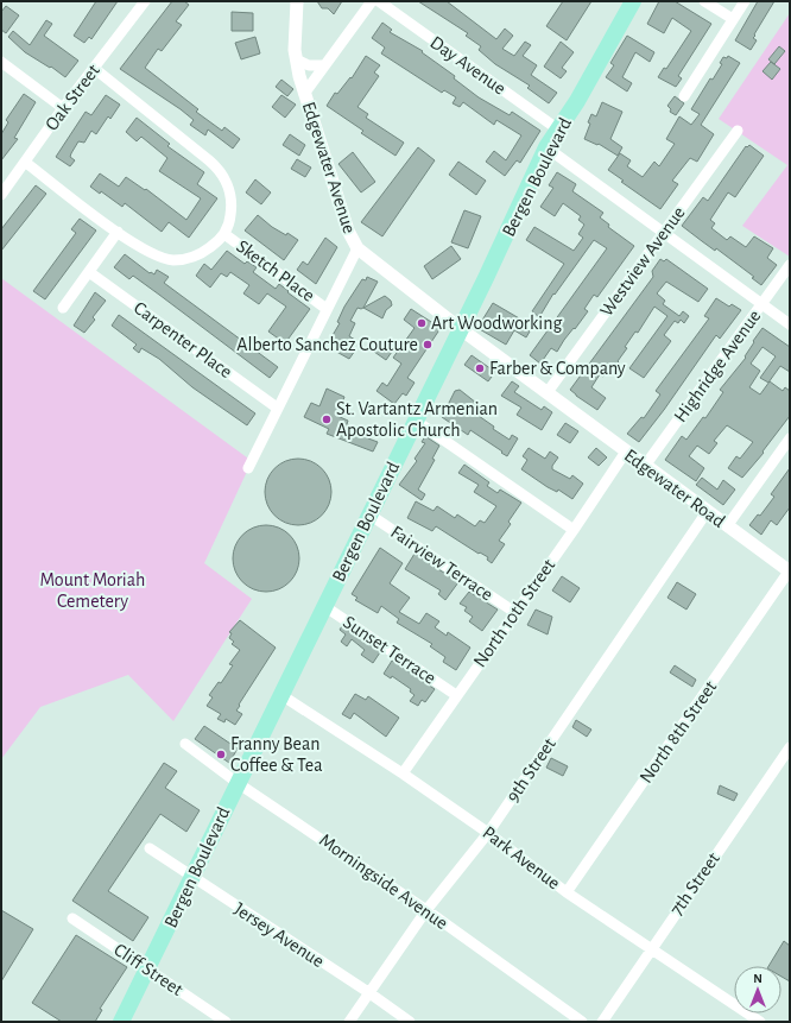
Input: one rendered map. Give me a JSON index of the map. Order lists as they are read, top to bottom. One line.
{"streets":{"main road":["Bergen Boulevard"],"street":["Day Avenue","Oak Street","Edgewater Avenue","Westview Avenue","Sketch Place","Carpenter Place","Highridge Avenue","Edgewater Road","Fairview Terrace","North 10th Street","Sunset Terrace","North 8th Street","9th Street","Park Avenue","Morningside Avenue","7th Street","Jersey Avenue","Cliff Street"]},"crossings":[["Day Avenue","Bergen Boulevard"],["Edgewater Avenue","Bergen Boulevard"],["Edgewater Avenue","Westview Avenue"],["Edgewater Avenue","Edgewater Road"],["Bergen Boulevard","Fairview Terrace"],["Bergen Boulevard","Sunset Terrace"],["Bergen Boulevard","Park Avenue"],["Bergen Boulevard","Morningside Avenue"],["Bergen Boulevard","Jersey Avenue"],["Bergen Boulevard","Cliff Street"],["Highridge Avenue","Edgewater Road"],["Edgewater Road","North 10th Street"],["Edgewater Road","North 8th Street"],["Edgewater Road","9th Street"],["Fairview Terrace","North 10th Street"],["North 10th Street","Sunset Terrace"],["North 10th Street","Park Avenue"],["North 8th Street","Park Avenue"],["9th Street","Park Avenue"],["9th Street","Morningside Avenue"],["9th Street","Jersey Avenue"],["Park Avenue","7th Street"]],"parks":["Mount Moriah Cemetery"],"places":["Art Woodworking","Alberto Sanchez Couture","Farber & Company","St. Vartantz Armenian Apostolic Church","Franny Bean Coffee & Tea"],"north":"top"}
